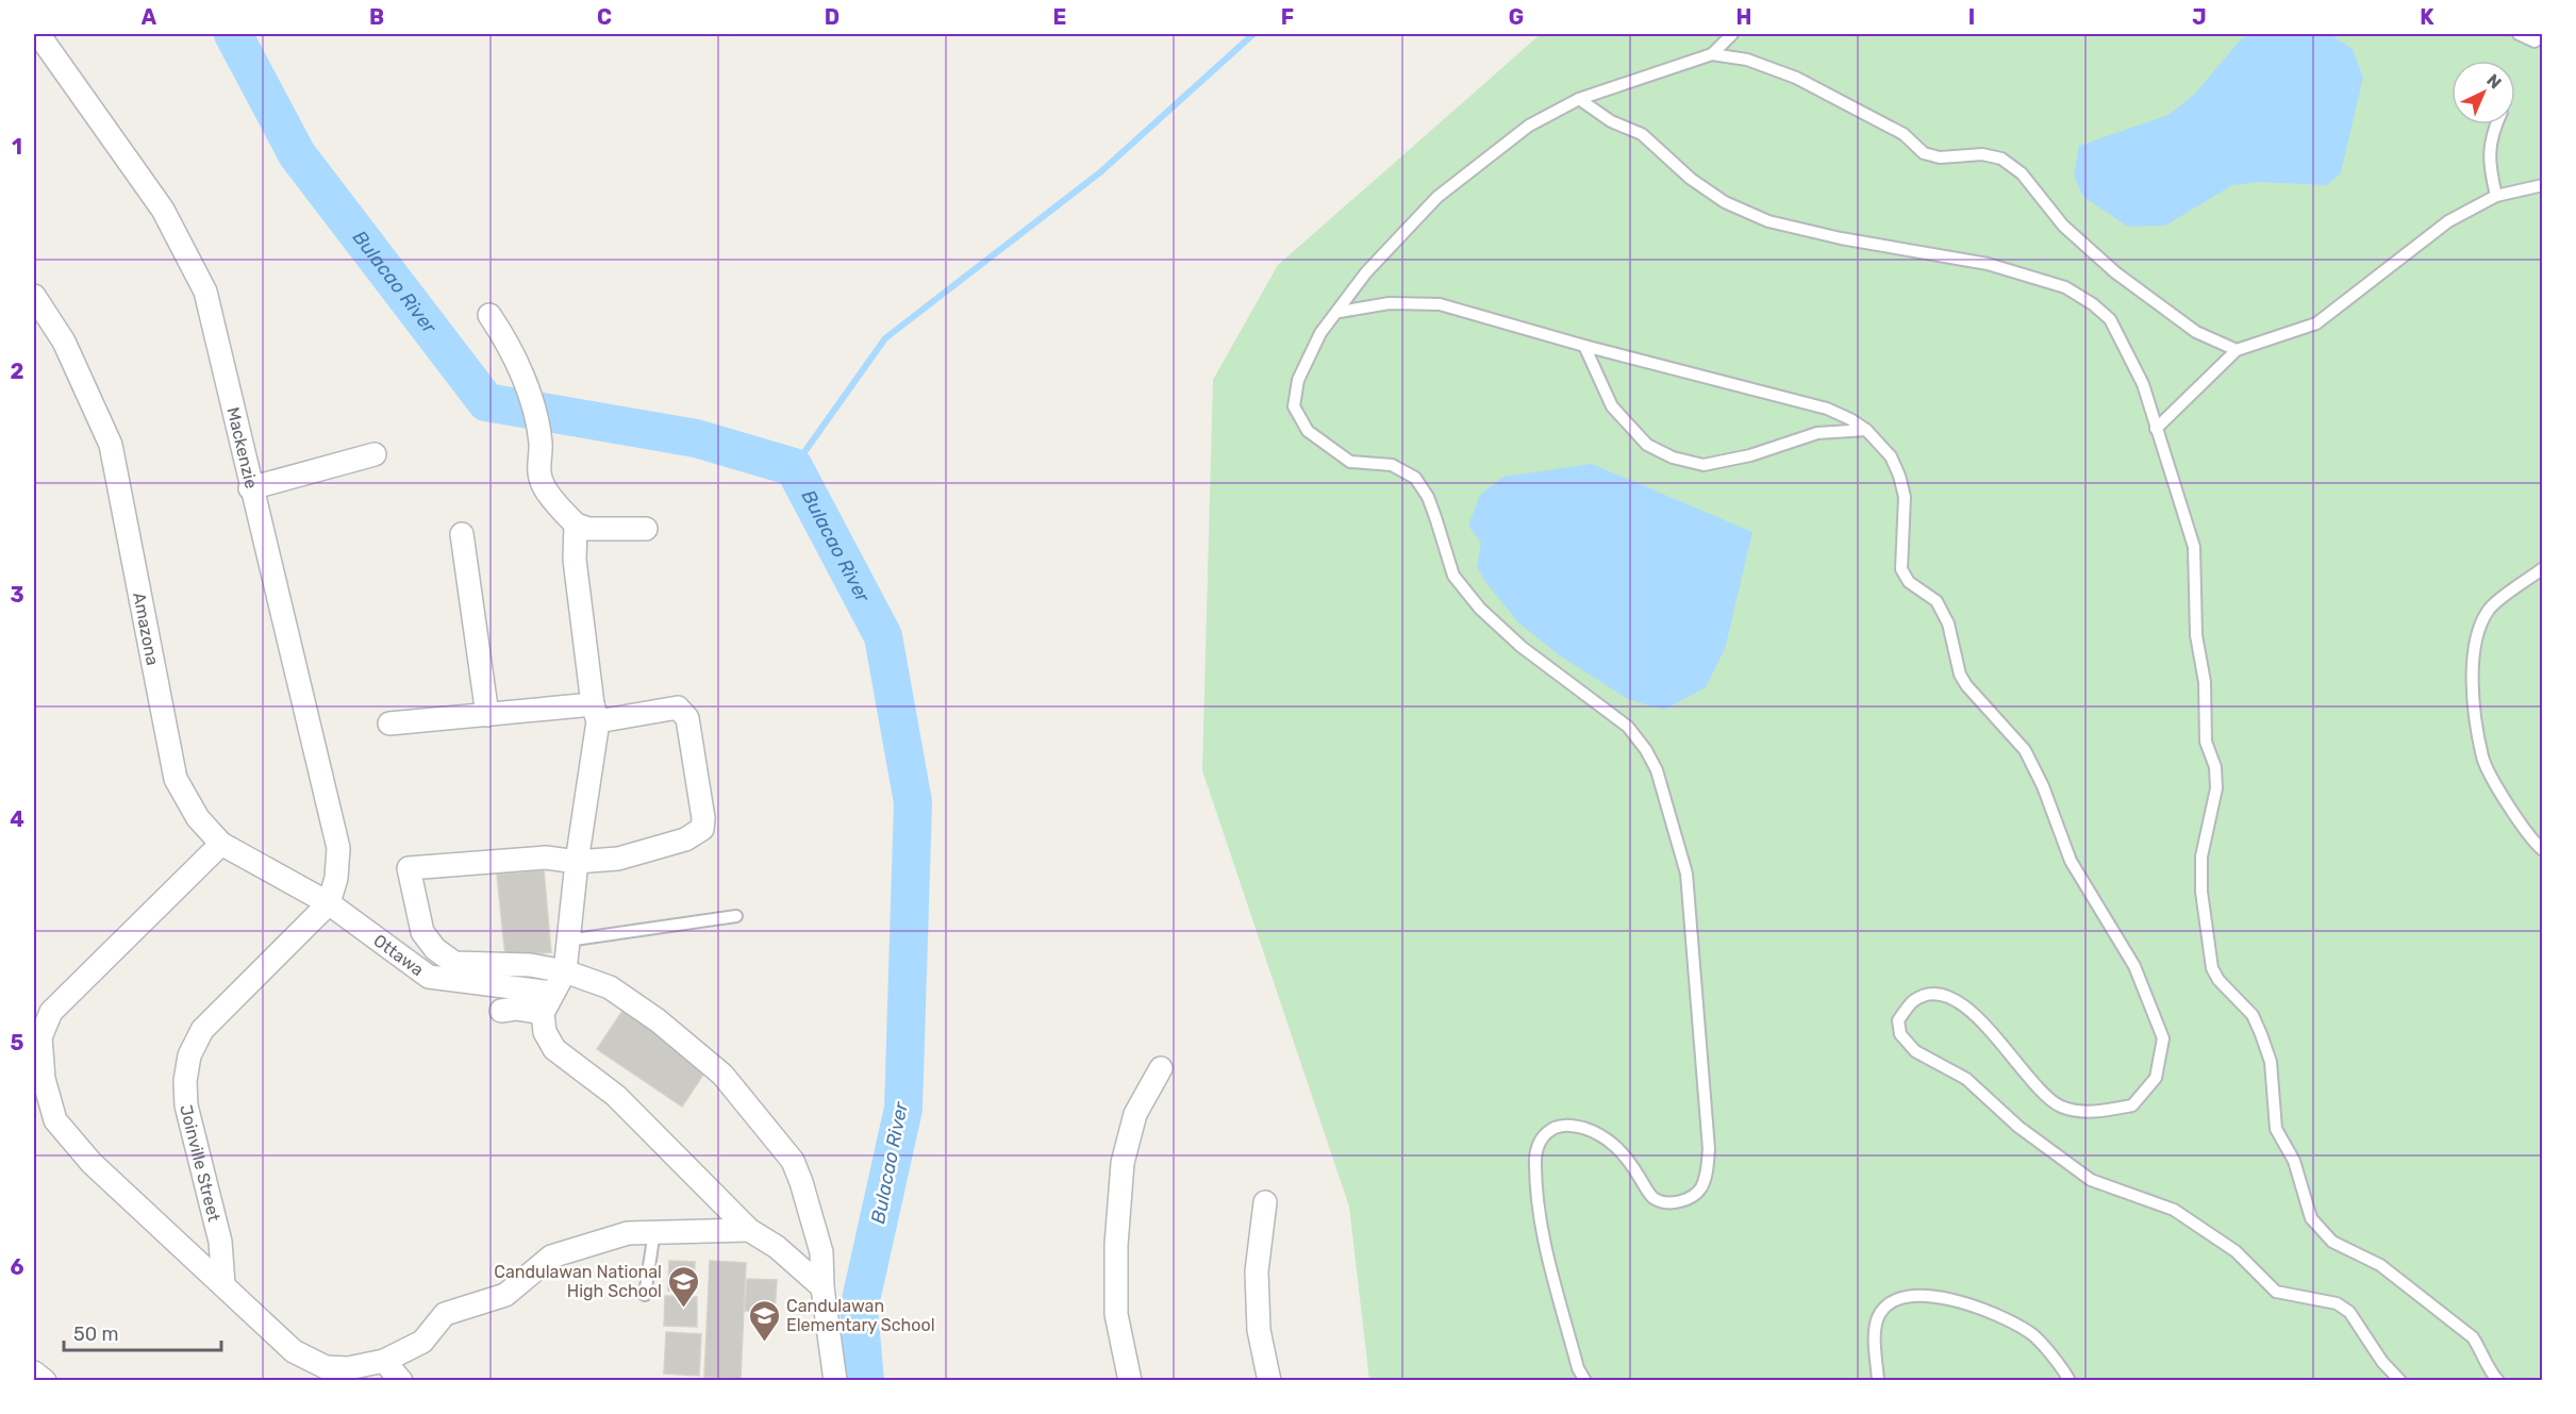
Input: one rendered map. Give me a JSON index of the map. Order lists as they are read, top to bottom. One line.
{"streets":{"street":["Mackenzie","Amazona","Ottawa","Joinville Street"]},"crossings":[["Mackenzie","Amazona"],["Mackenzie","Ottawa"],["Mackenzie","Joinville Street"],["Amazona","Ottawa"],["Amazona","Joinville Street"],["Ottawa","Joinville Street"]],"water":["Bulacao River"],"places":{"school or university":["Candulawan National High School","Candulawan Elementary School"]},"scale_bar":"50 m","north":"top right","grid":{"columns":["A","B","C","D","E","F","G","H","I","J","K"],"rows":["1","2","3","4","5","6"]}}
